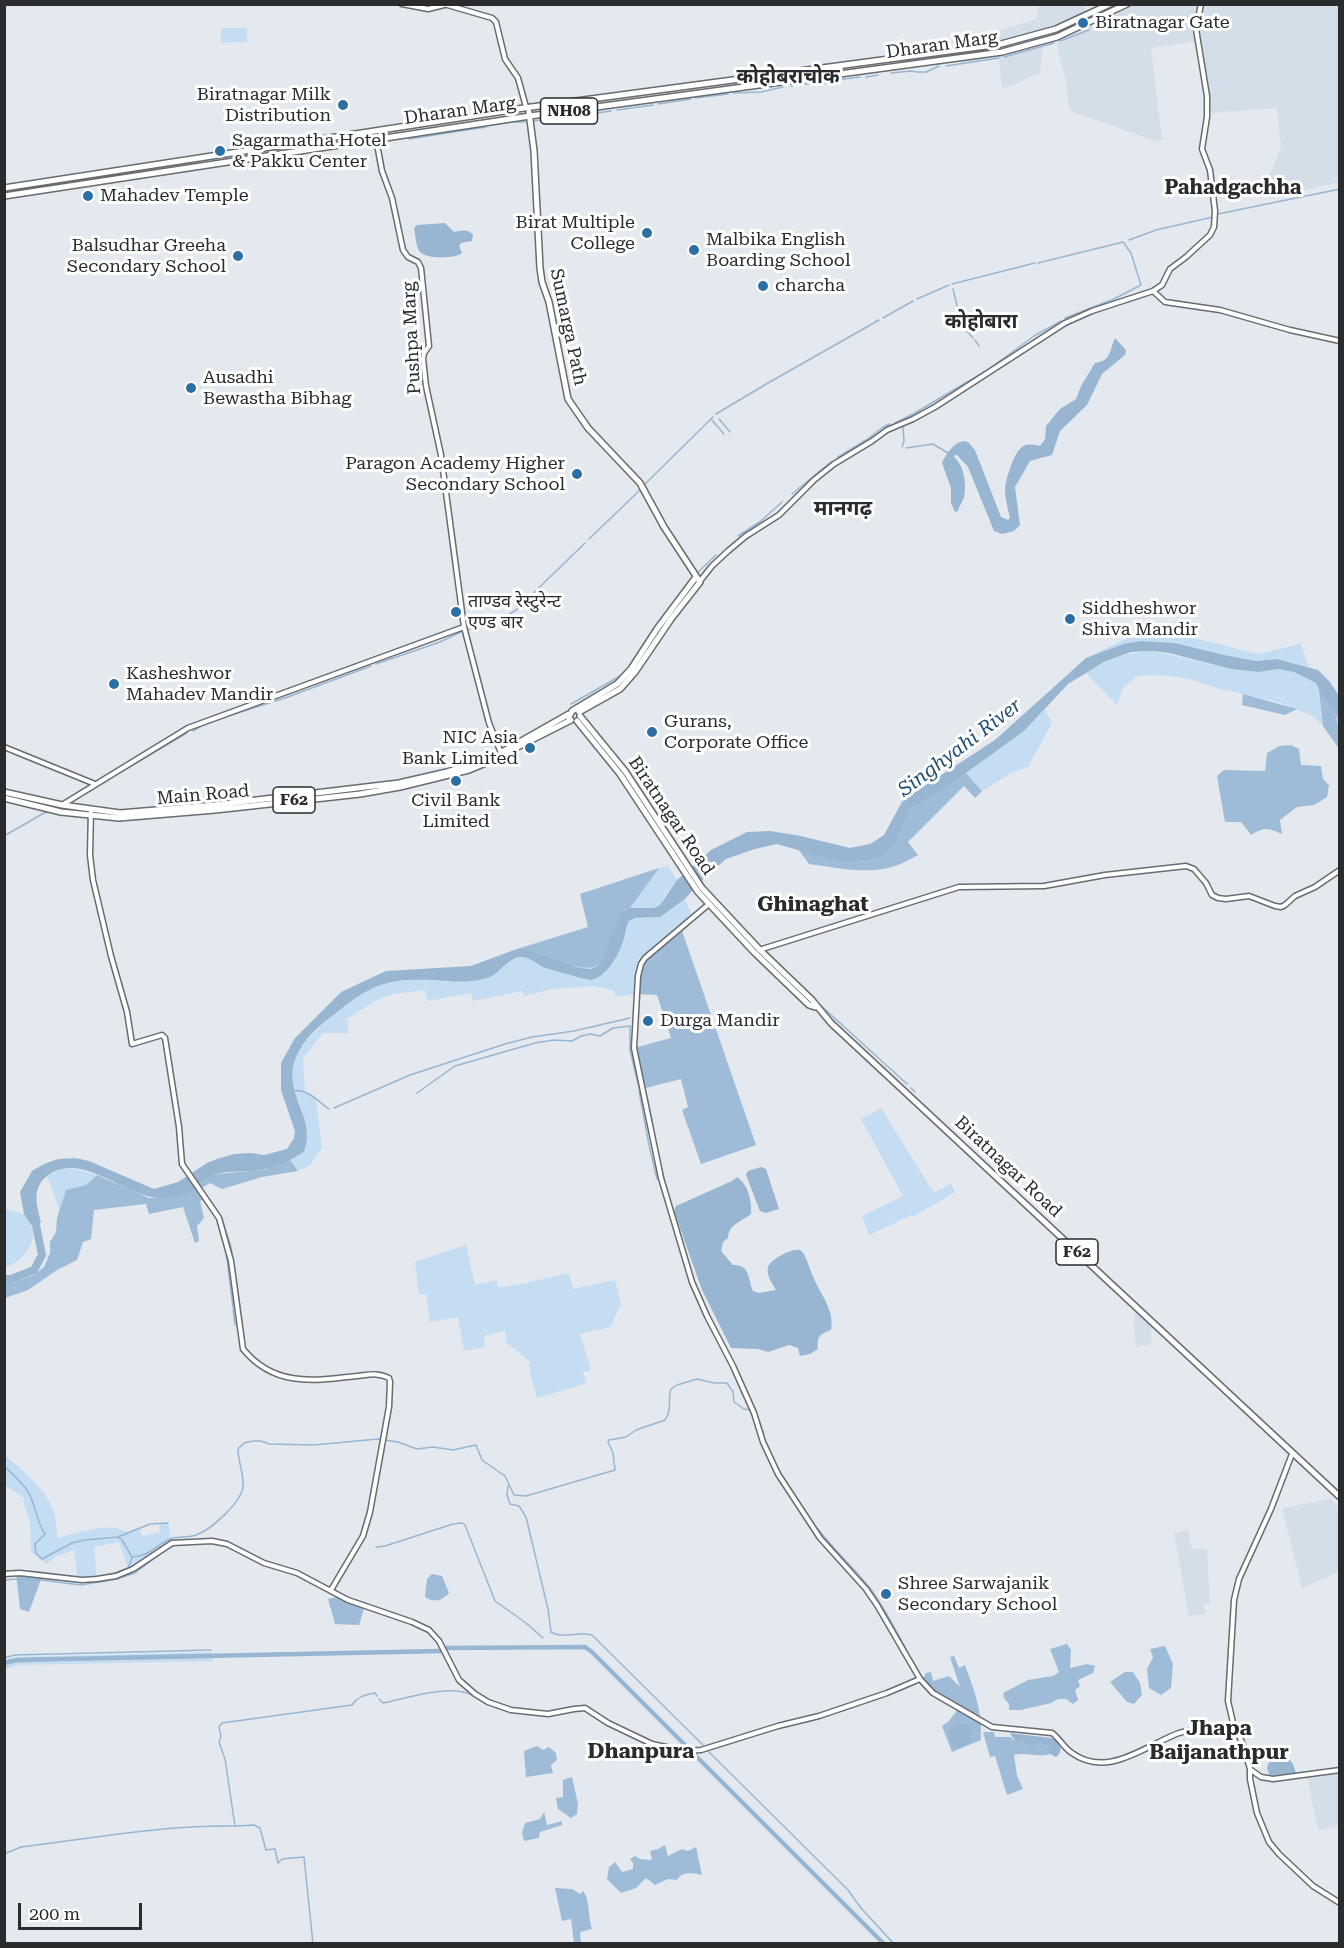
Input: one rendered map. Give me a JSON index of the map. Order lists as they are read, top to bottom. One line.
{"streets":{"main road":["Dharan Marg","NH08","Sumarga Path","Main Road","F62","Biratnagar Road"],"street":["Pushpa Marg"]},"crossings":[["Dharan Marg","Sumarga Path"],["Dharan Marg","Pushpa Marg"],["Sumarga Path","Main Road"],["Pushpa Marg","Main Road"],["Main Road","Biratnagar Road"]],"districts":["कोहोबराचोक","Pahadgachha","कोहोबारा","मानगढ़","Ghinaghat","Jhapa Baijanathpur","Dhanpura"],"water":["Singhyahi River"],"places":["Biratnagar Gate","Biratnagar Milk Distribution","Sagarmatha Hotel & Pakku Center","Mahadev Temple","Birat Multiple College","Malbika English Boarding School","Balsudhar Greeha Secondary School","charcha","Ausadhi Bewastha Bibhag","Paragon Academy Higher Secondary School","ताण्डव रेस्टुरेन्ट एण्ड बार","Siddheshwor Shiva Mandir","Kasheshwor Mahadev Mandir","Gurans, Corporate Office","NIC Asia Bank Limited","Civil Bank Limited","Durga Mandir","Shree Sarwajanik Secondary School"],"scale_bar":"200 m"}
